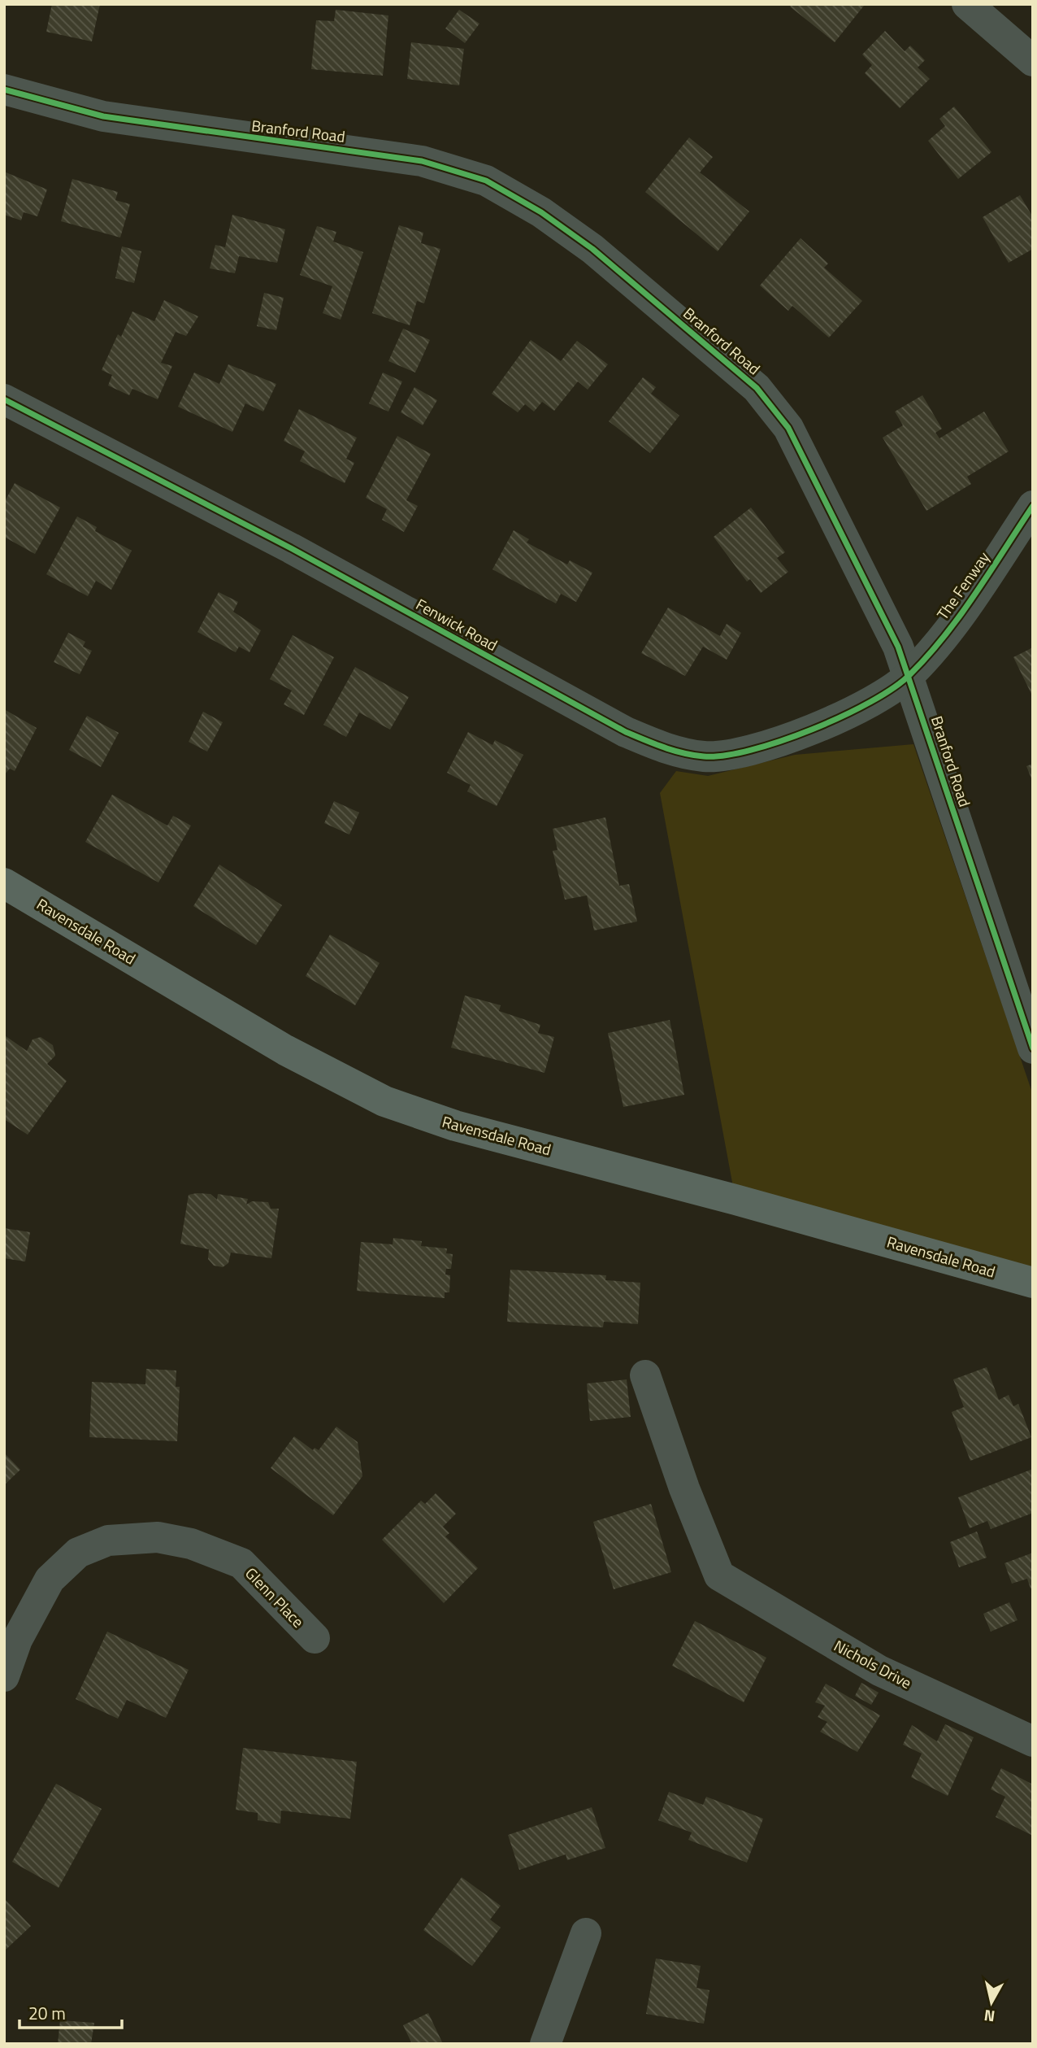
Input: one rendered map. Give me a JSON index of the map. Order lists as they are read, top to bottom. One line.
{"streets":{"main road":["Ravensdale Road"],"street":["Branford Road","The Fenway","Fenwick Road","Glenn Place","Nichols Drive"]},"crossings":[["Branford Road","The Fenway"],["Branford Road","Fenwick Road"],["The Fenway","Fenwick Road"]],"scale_bar":"20 m","north":"bottom"}
